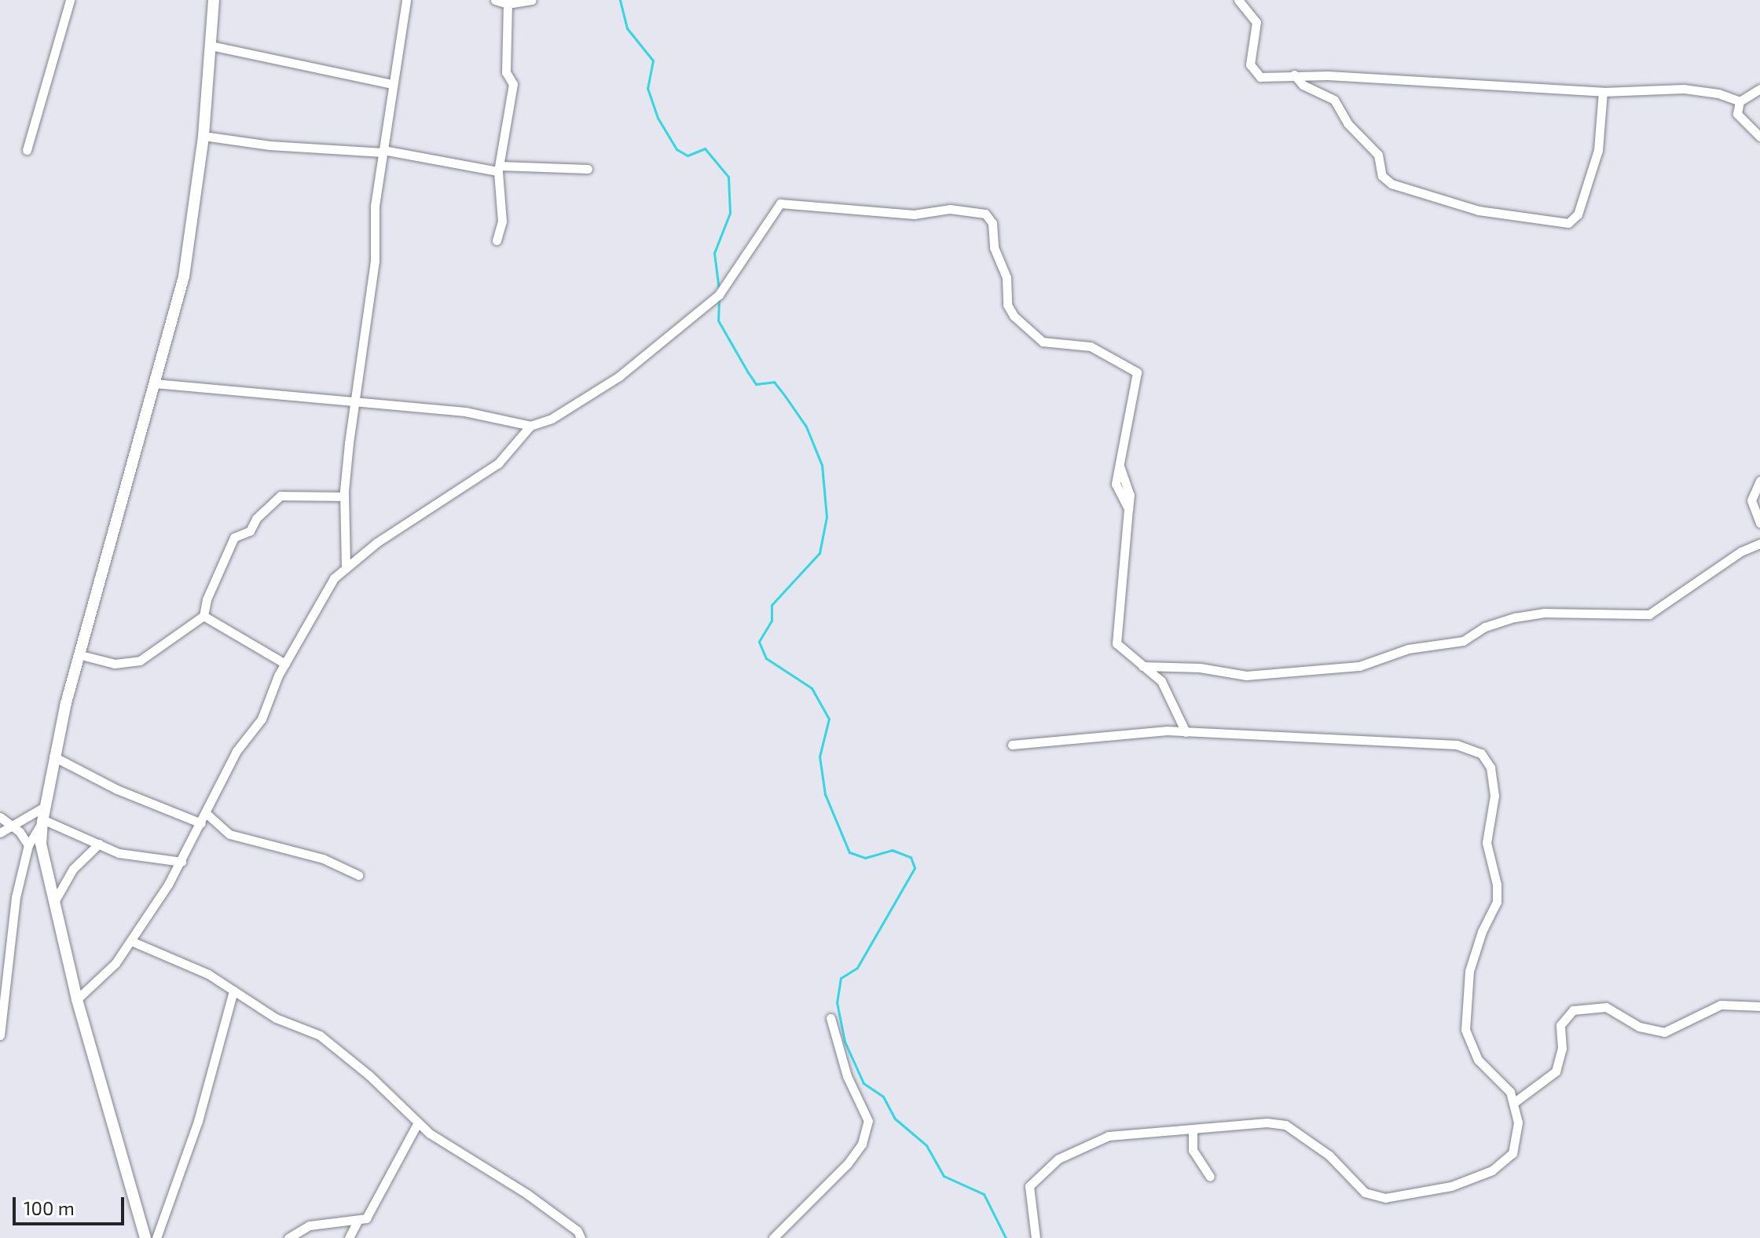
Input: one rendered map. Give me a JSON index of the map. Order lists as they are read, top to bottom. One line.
{"scale_bar":"100 m"}
